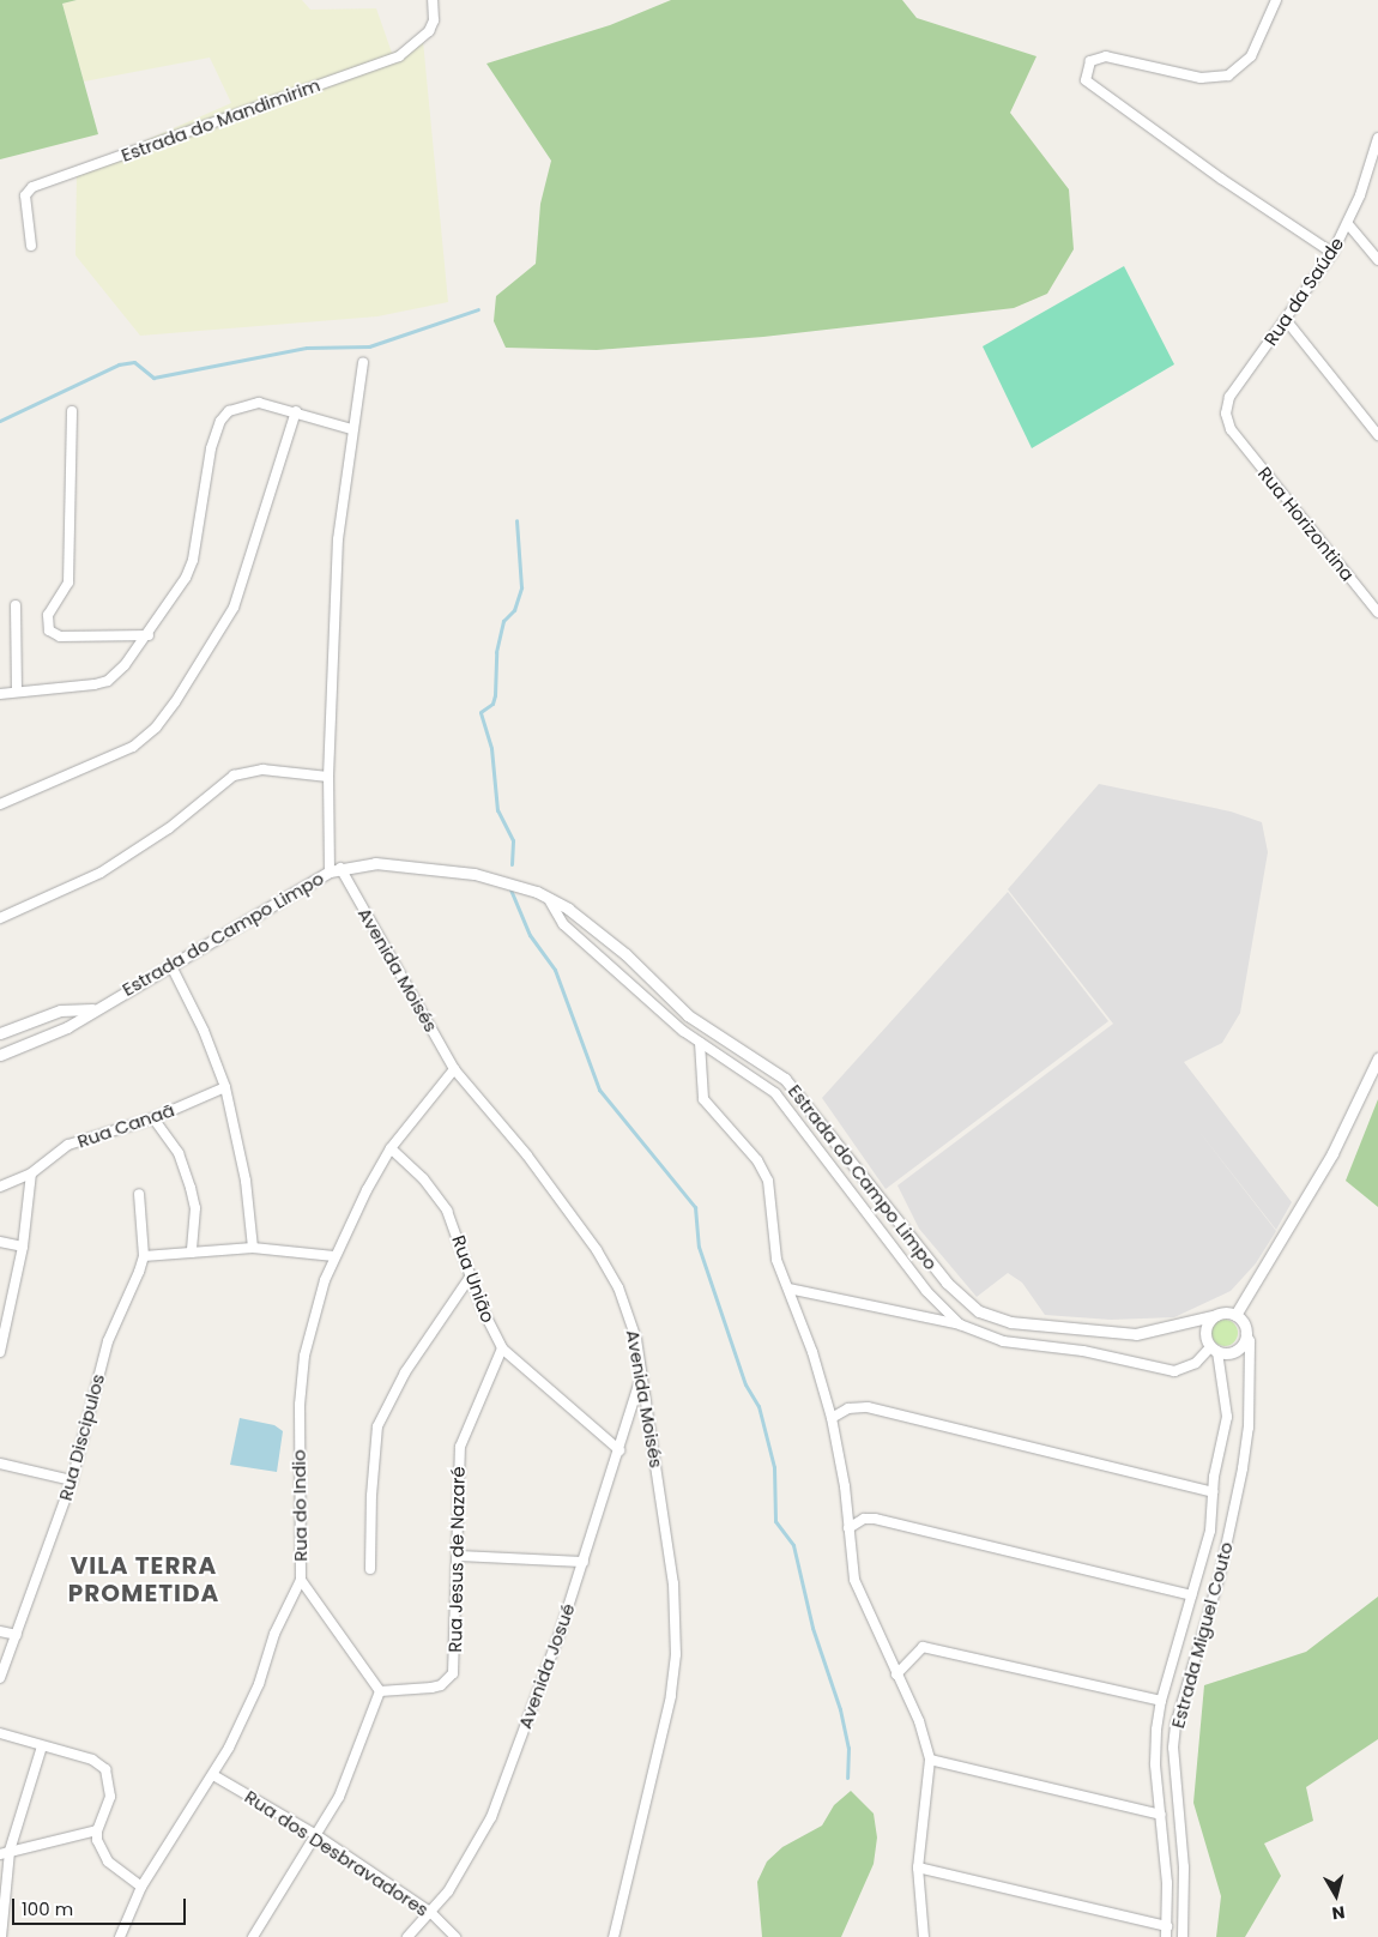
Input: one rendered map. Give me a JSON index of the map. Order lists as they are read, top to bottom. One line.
{"streets":{"street":["Estrada do Mandimirim","Rua da Saúde","Rua Horizontina","Estrada do Campo Limpo","Avenida Moisés","Rua Canaã","Rua União","Rua Discipulos","Rua do Indio","Rua Jesus de Nazaré","Estrada Miguel Couto","Avenida Josué","Rua dos Desbravadores"]},"crossings":[["Rua da Saúde","Rua Horizontina"],["Estrada do Campo Limpo","Avenida Moisés"],["Estrada do Campo Limpo","Estrada Miguel Couto"],["Avenida Moisés","Rua do Indio"],["Avenida Moisés","Avenida Josué"],["Rua União","Rua do Indio"],["Rua União","Rua Jesus de Nazaré"],["Rua União","Avenida Josué"],["Rua do Indio","Rua dos Desbravadores"],["Avenida Josué","Rua dos Desbravadores"]],"districts":["VILA TERRA PROMETIDA"],"scale_bar":"100 m","north":"bottom"}
